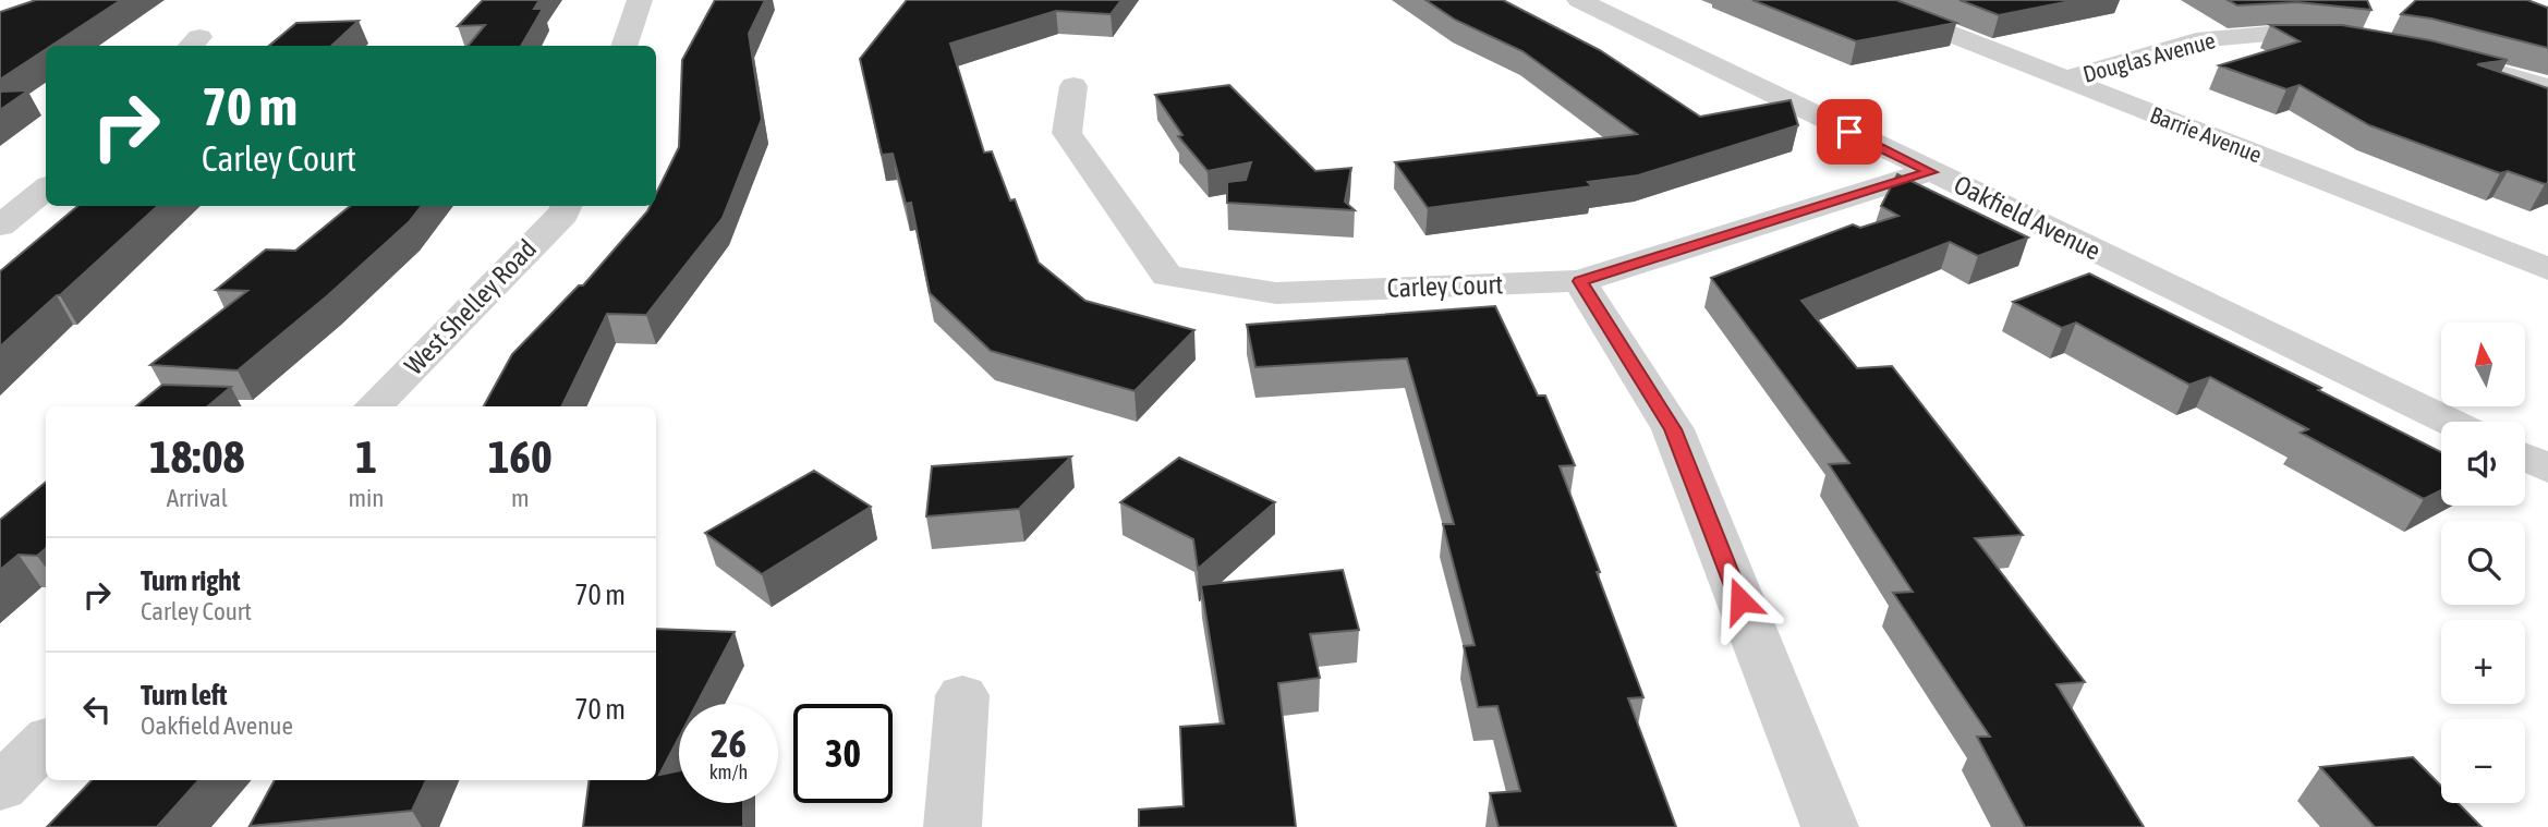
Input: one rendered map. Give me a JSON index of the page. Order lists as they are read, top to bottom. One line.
{"streets":{"street":["Douglas Avenue","Barrie Avenue","Oakfield Avenue","Carley Court","West Shelley Road"]},"crossings":[["Douglas Avenue","Barrie Avenue"],["Oakfield Avenue","Carley Court"]],"north":"top","page":{"turn":["70 m","Carley Court"],"map_buttons":["+","−"],"eta":["18:08","Arrival","1","min","160","m"],"list":[{"name":"Turn right","note":"Carley Court","value":"70 m"},{"name":"Turn left","note":"Oakfield Avenue","value":"70 m"}],"speed":"26 km/h","limit":"30"}}
